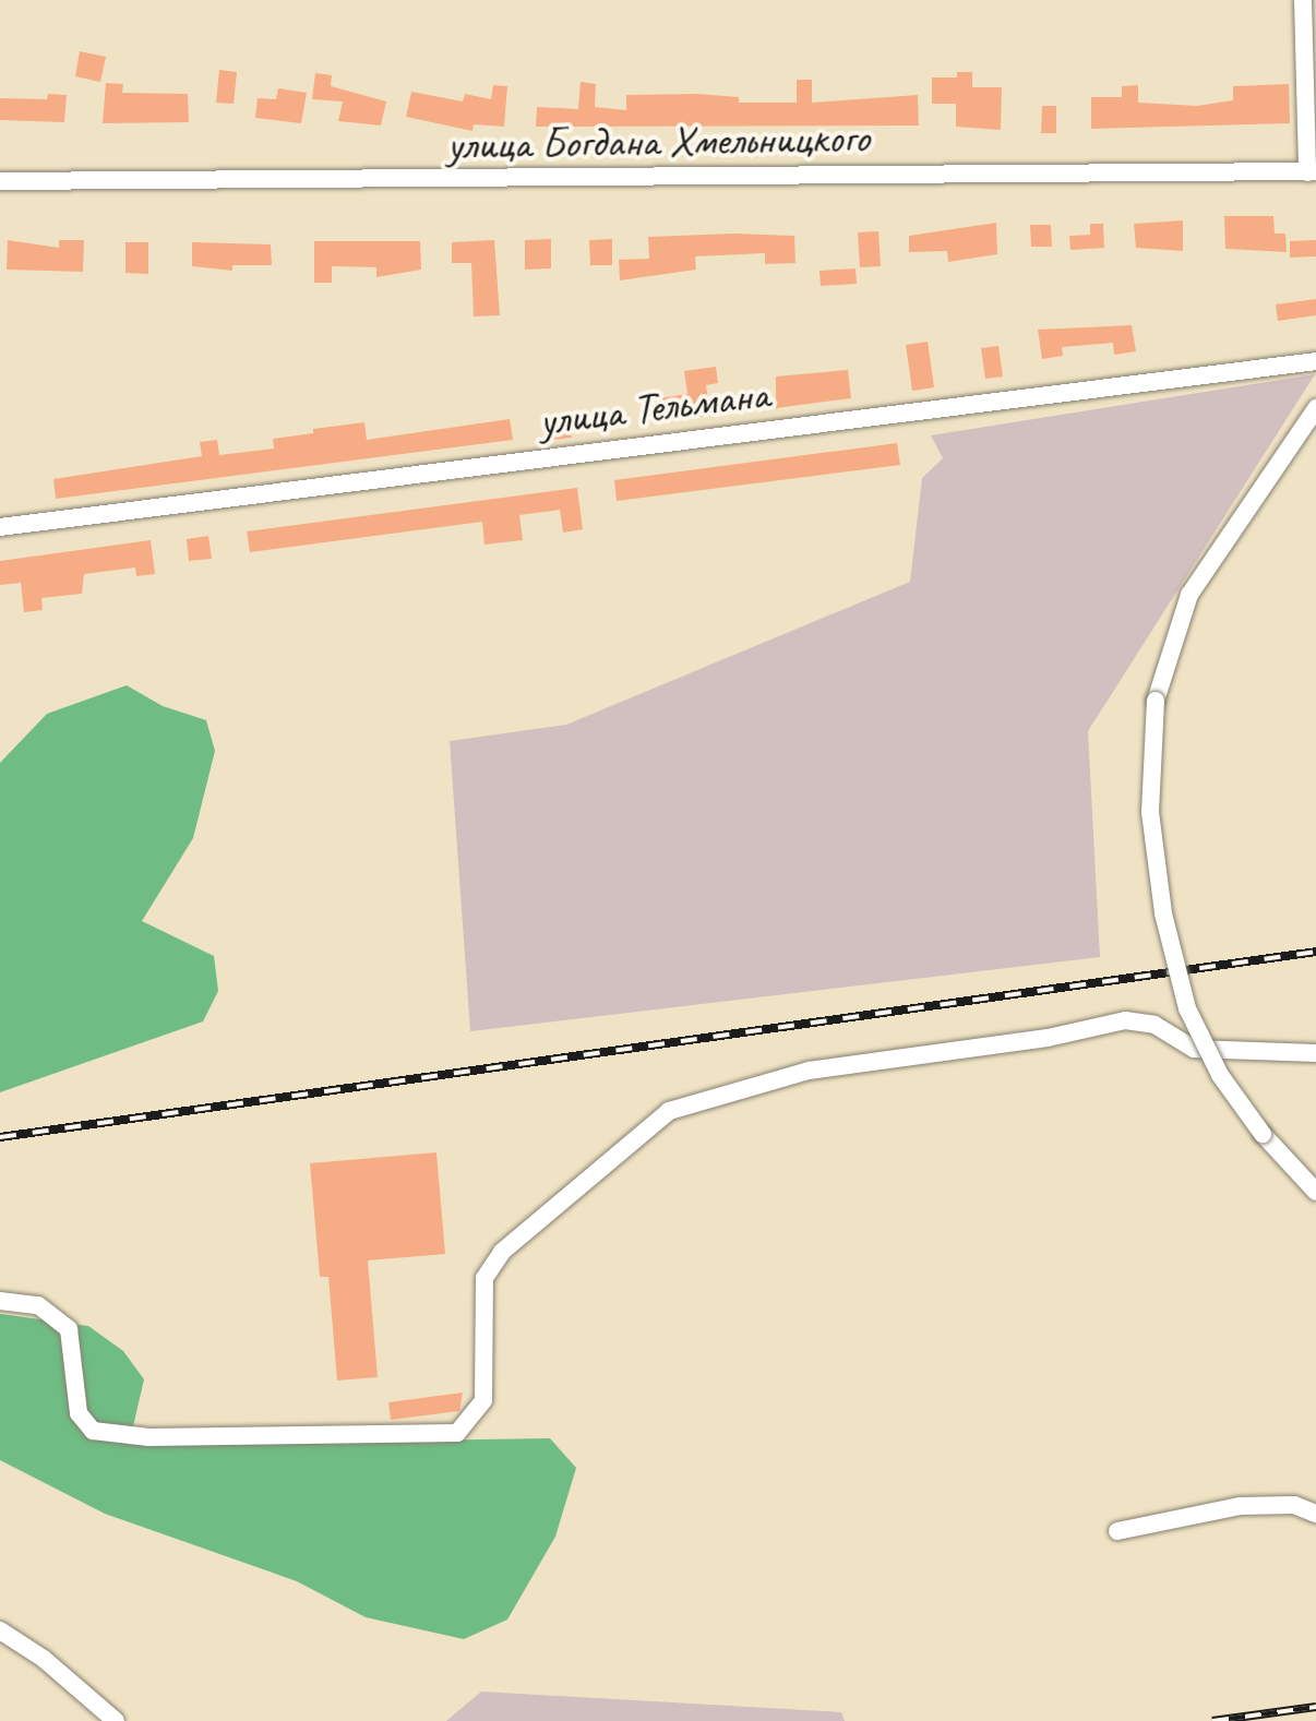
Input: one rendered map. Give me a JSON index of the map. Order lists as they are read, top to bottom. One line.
{"streets":{"street":["улица Богдана Хмельницкого","улица Тельмана"]}}
